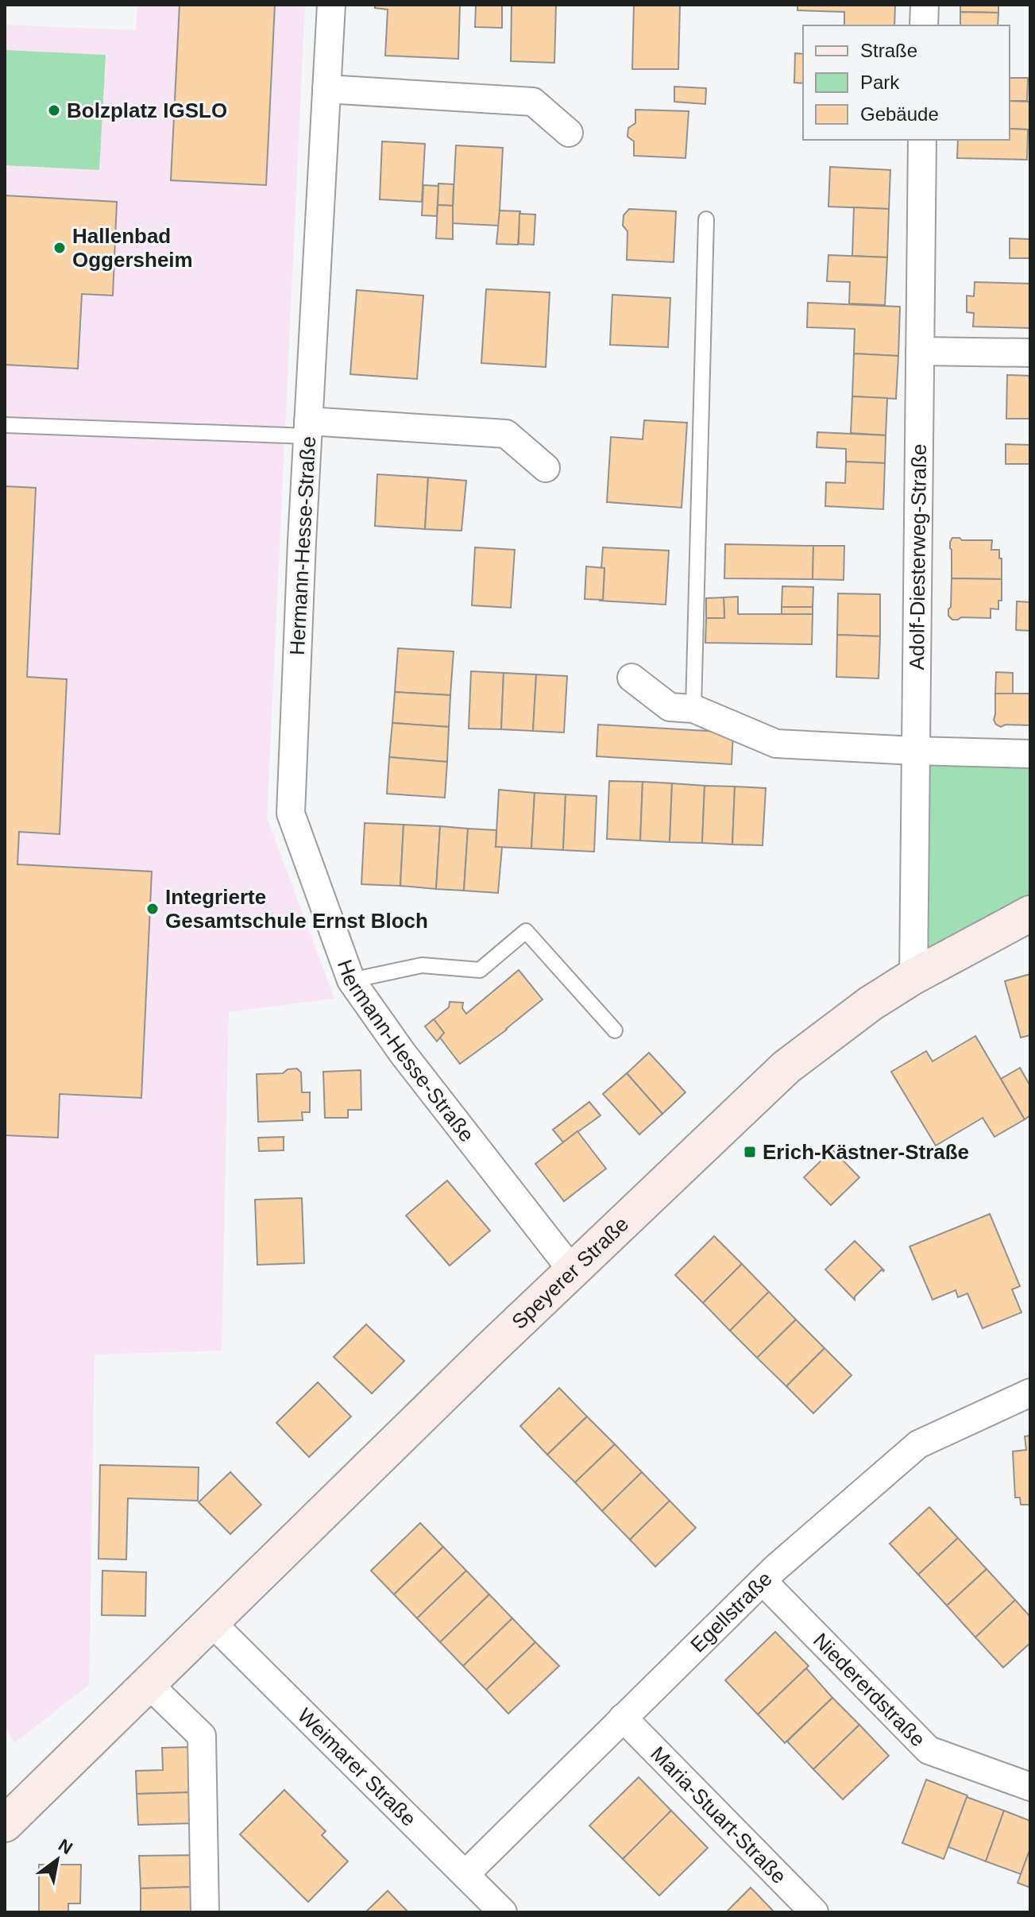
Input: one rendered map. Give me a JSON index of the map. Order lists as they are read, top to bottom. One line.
{"streets":{"street":["Hermann-Hesse-Straße","Adolf-Diesterweg-Straße","Speyerer Straße","Egellstraße","Niedererdstraße","Weimarer Straße","Maria-Stuart-Straße"]},"crossings":[["Hermann-Hesse-Straße","Speyerer Straße"],["Adolf-Diesterweg-Straße","Speyerer Straße"],["Speyerer Straße","Weimarer Straße"],["Egellstraße","Niedererdstraße"],["Egellstraße","Weimarer Straße"],["Egellstraße","Maria-Stuart-Straße"]],"places":{"other":["Bolzplatz IGSLO","Hallenbad Oggersheim","Integrierte Gesamtschule Ernst Bloch"],"transit":["Erich-Kästner-Straße"]},"legend":["Straße","Park","Gebäude"],"north":"top right"}
